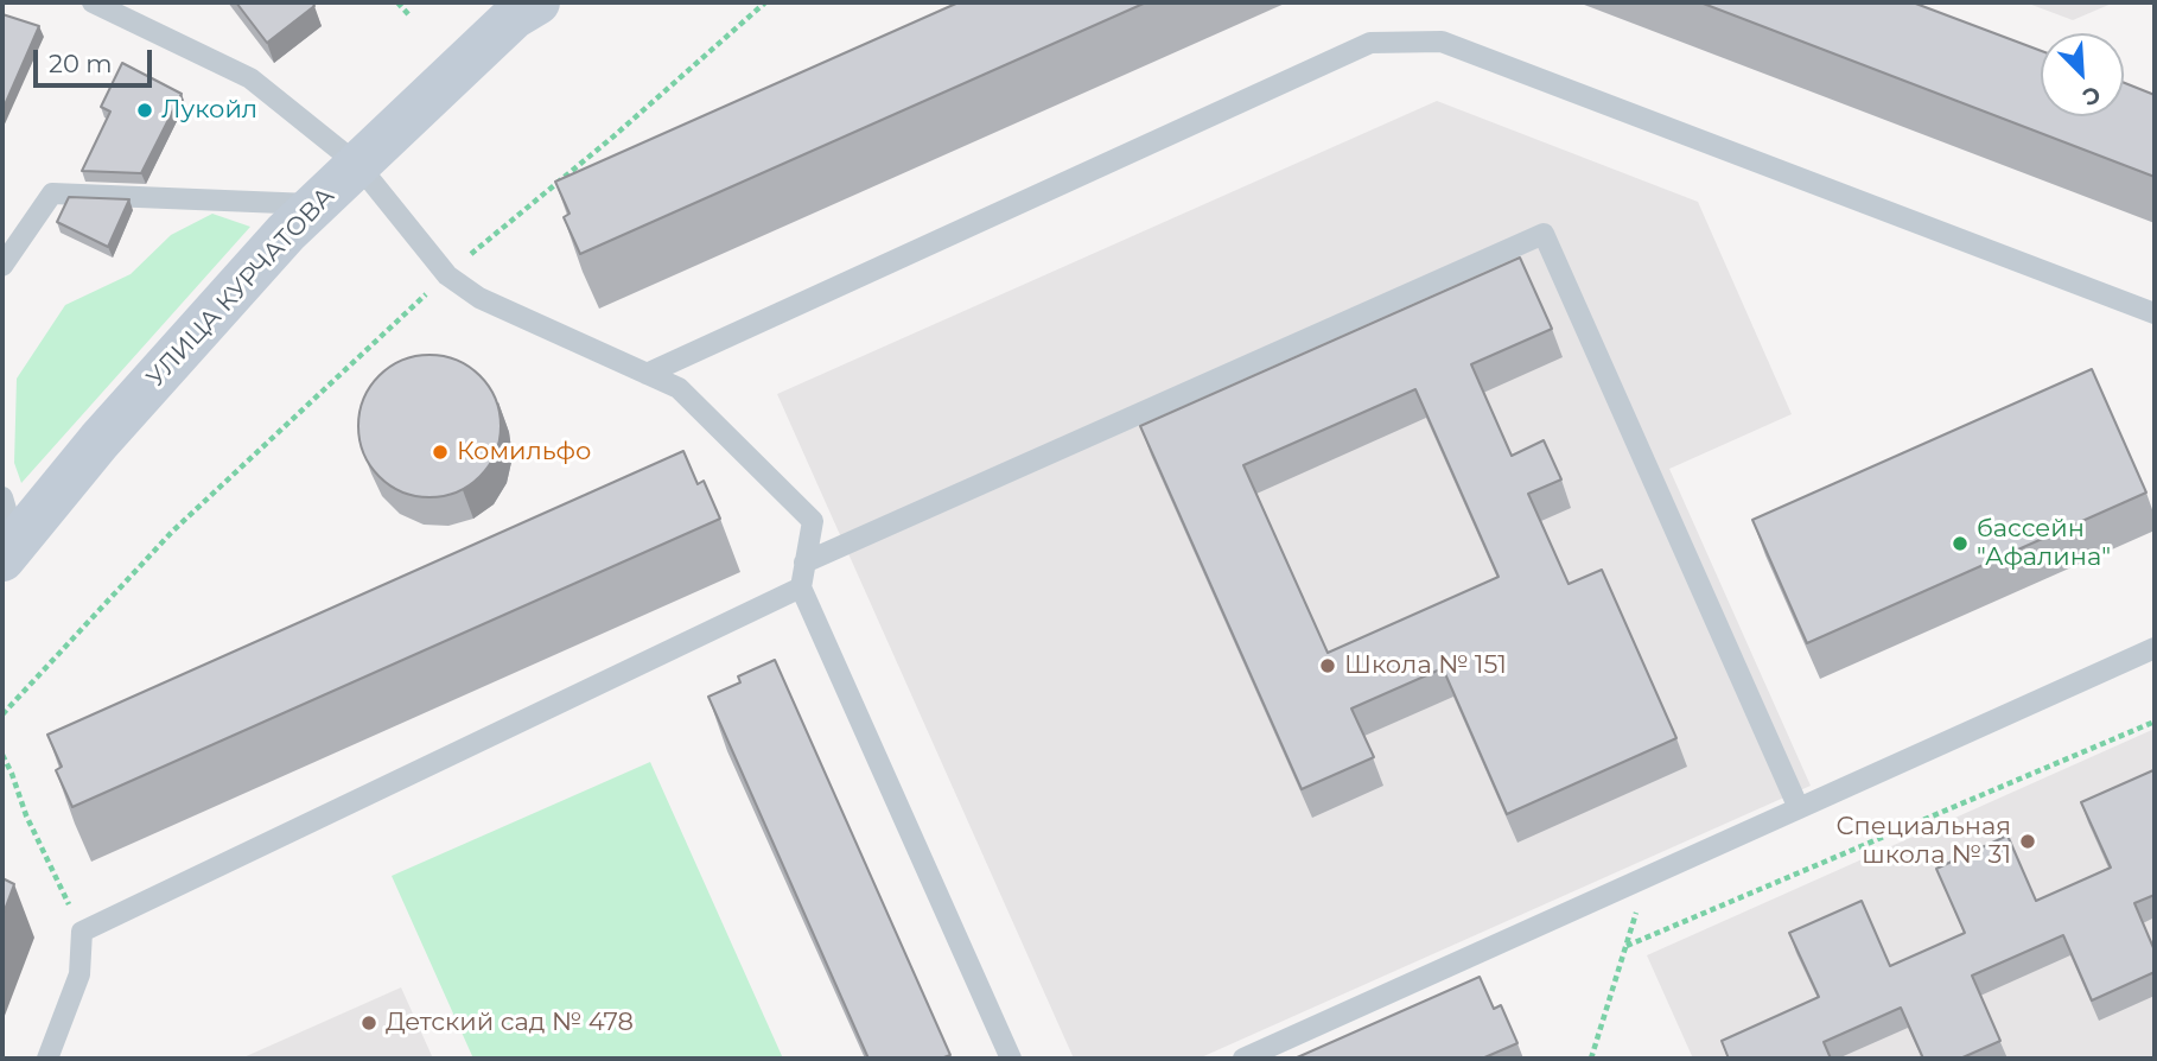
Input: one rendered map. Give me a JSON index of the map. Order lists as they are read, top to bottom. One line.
{"streets":{"main road":["УЛИЦА КУРЧАТОВА"]},"places":["Лукойл","Комильфо","бассейн \"Афалина\"","Школа № 151","Специальная школа № 31","Детский сад № 478"],"scale_bar":"20 m","north":"bottom right"}
